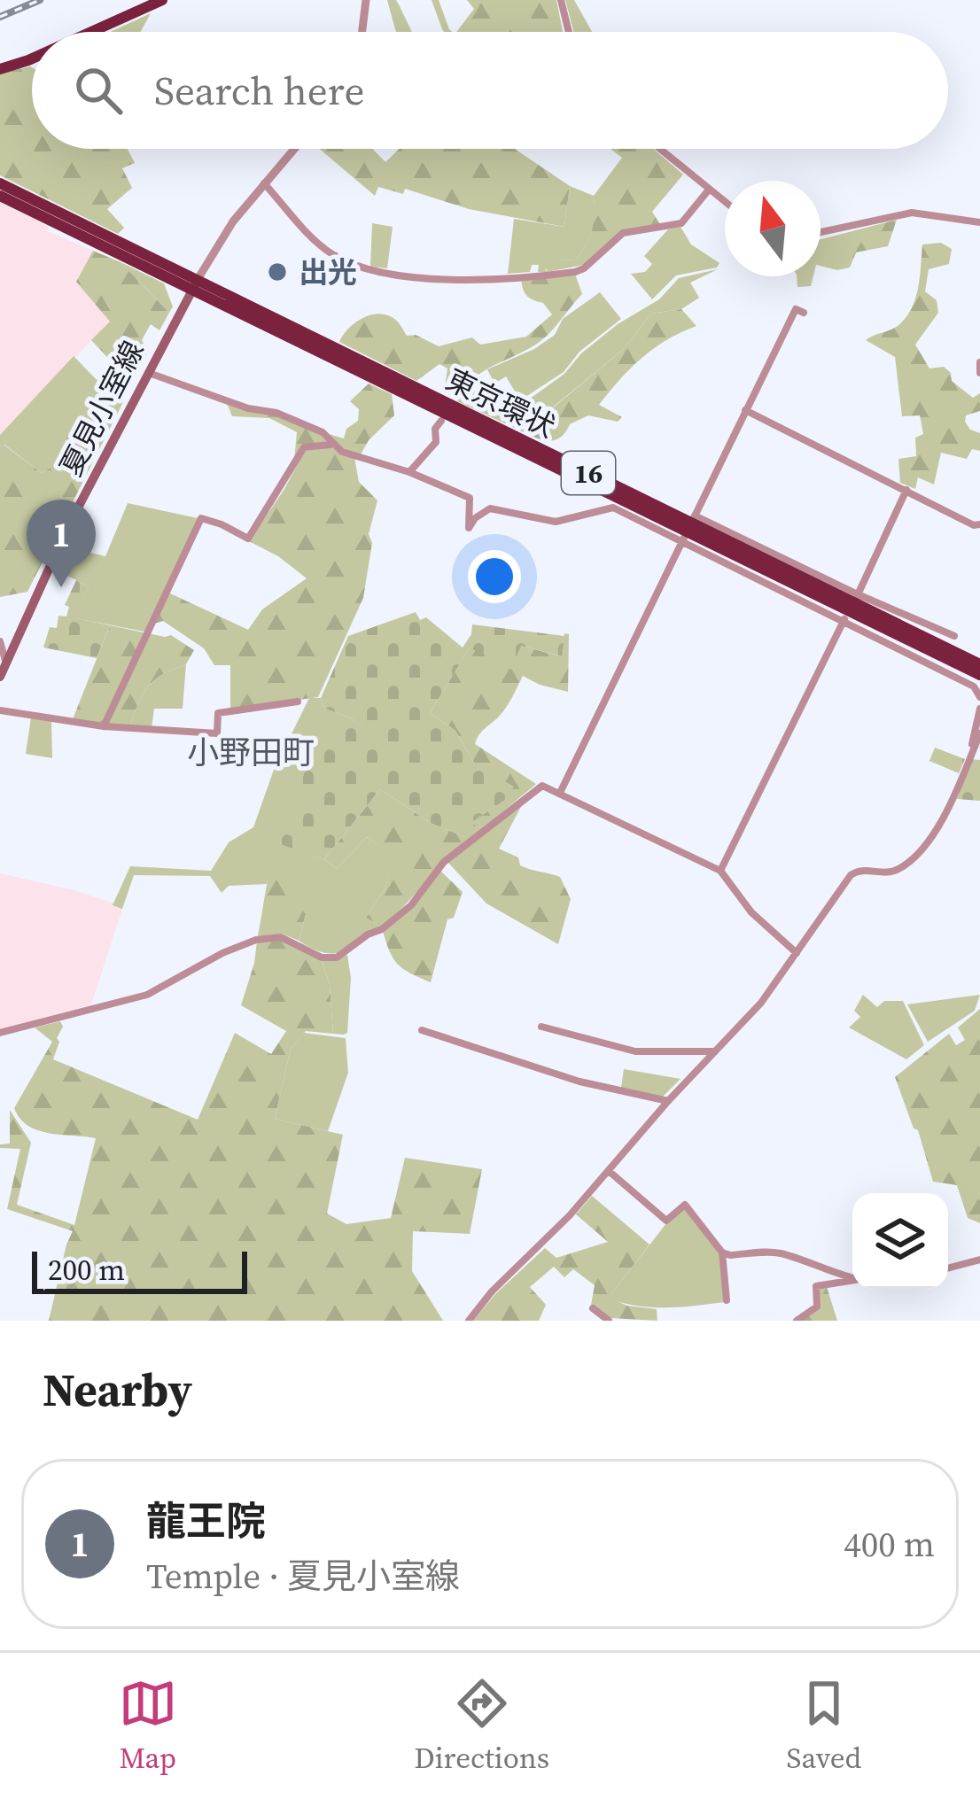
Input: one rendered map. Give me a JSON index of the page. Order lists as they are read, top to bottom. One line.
{"streets":{"highway":["東京環状","16"],"main road":["夏見小室線"]},"crossings":[["東京環状","夏見小室線"]],"districts":["小野田町"],"places":["出光"],"scale_bar":"200 m","north":"top","page":{"search":"Search here","pins":"1","scale":"200 m","heading":"Nearby","list":[{"mark":"1","name":"龍王院","note":"Temple · 夏見小室線","value":"400 m"}],"nav":["Map","Directions","Saved"]}}
